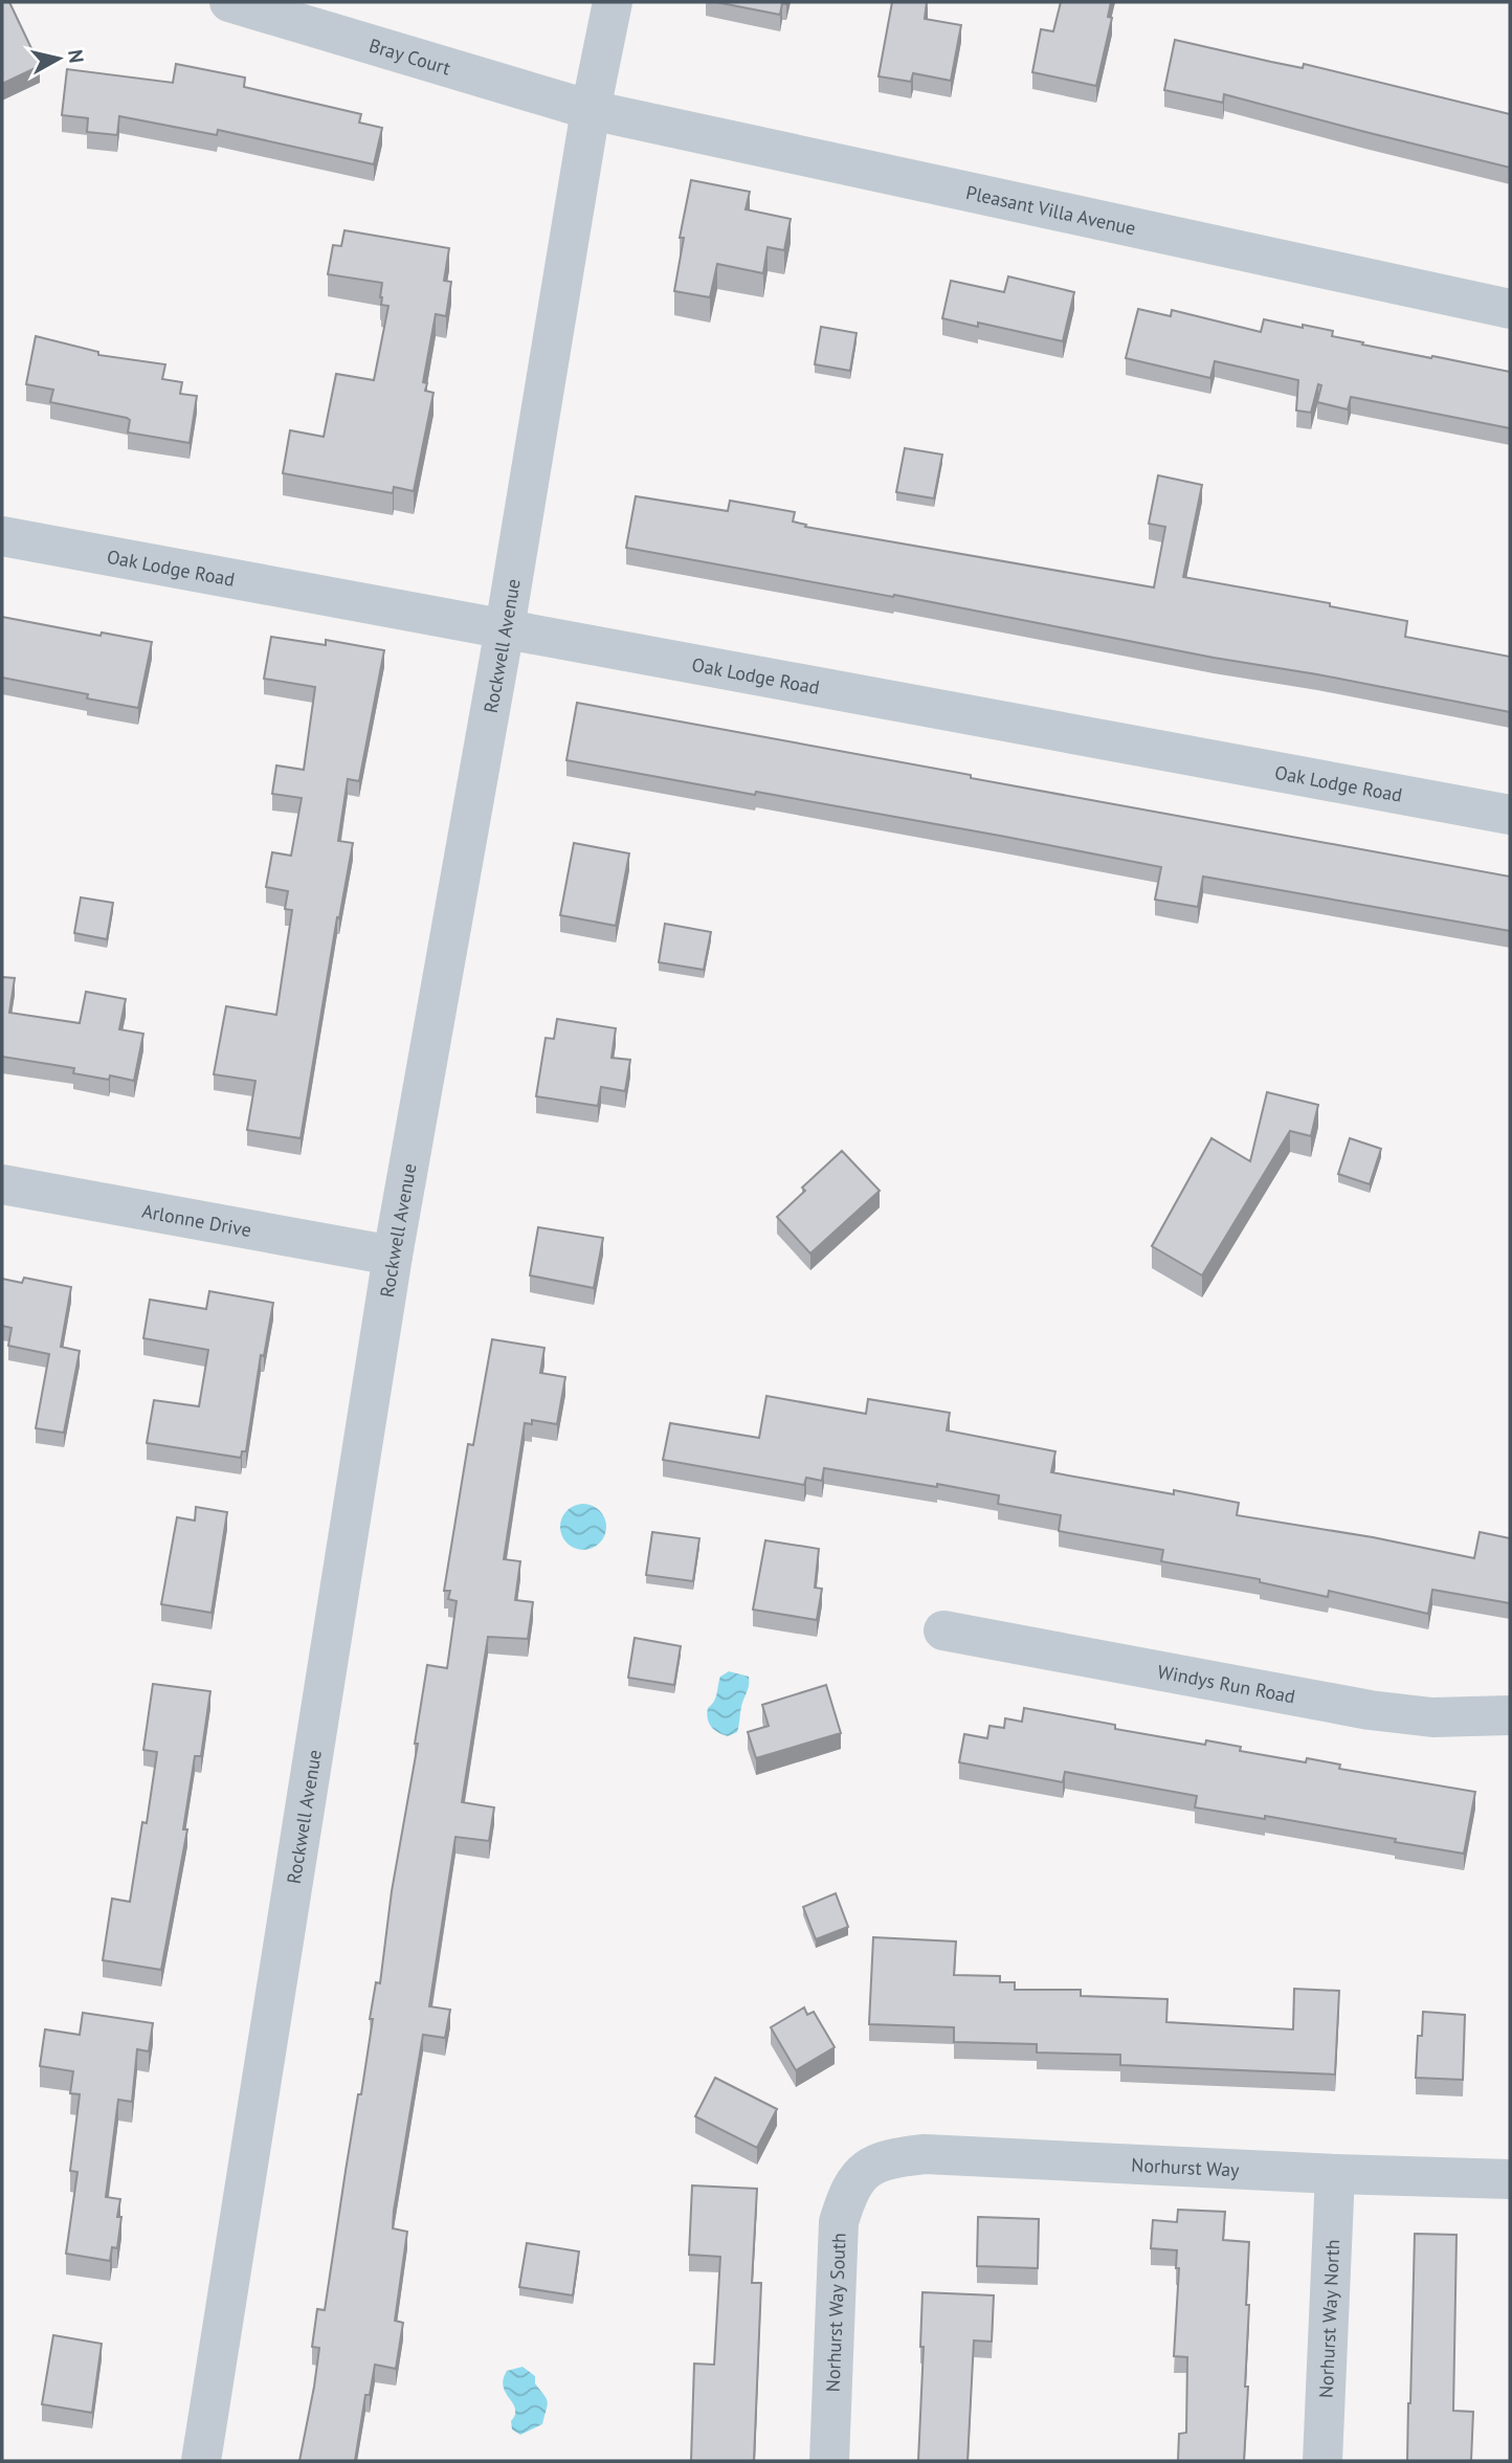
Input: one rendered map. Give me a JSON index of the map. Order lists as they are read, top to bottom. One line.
{"streets":{"street":["Bray Court","Pleasant Villa Avenue","Oak Lodge Road","Rockwell Avenue","Arlonne Drive","Windys Run Road","Norhurst Way","Norhurst Way South","Norhurst Way North"]},"crossings":[["Bray Court","Pleasant Villa Avenue"],["Bray Court","Rockwell Avenue"],["Pleasant Villa Avenue","Rockwell Avenue"],["Oak Lodge Road","Rockwell Avenue"],["Rockwell Avenue","Arlonne Drive"],["Norhurst Way","Norhurst Way South"],["Norhurst Way","Norhurst Way North"]],"north":"right"}
